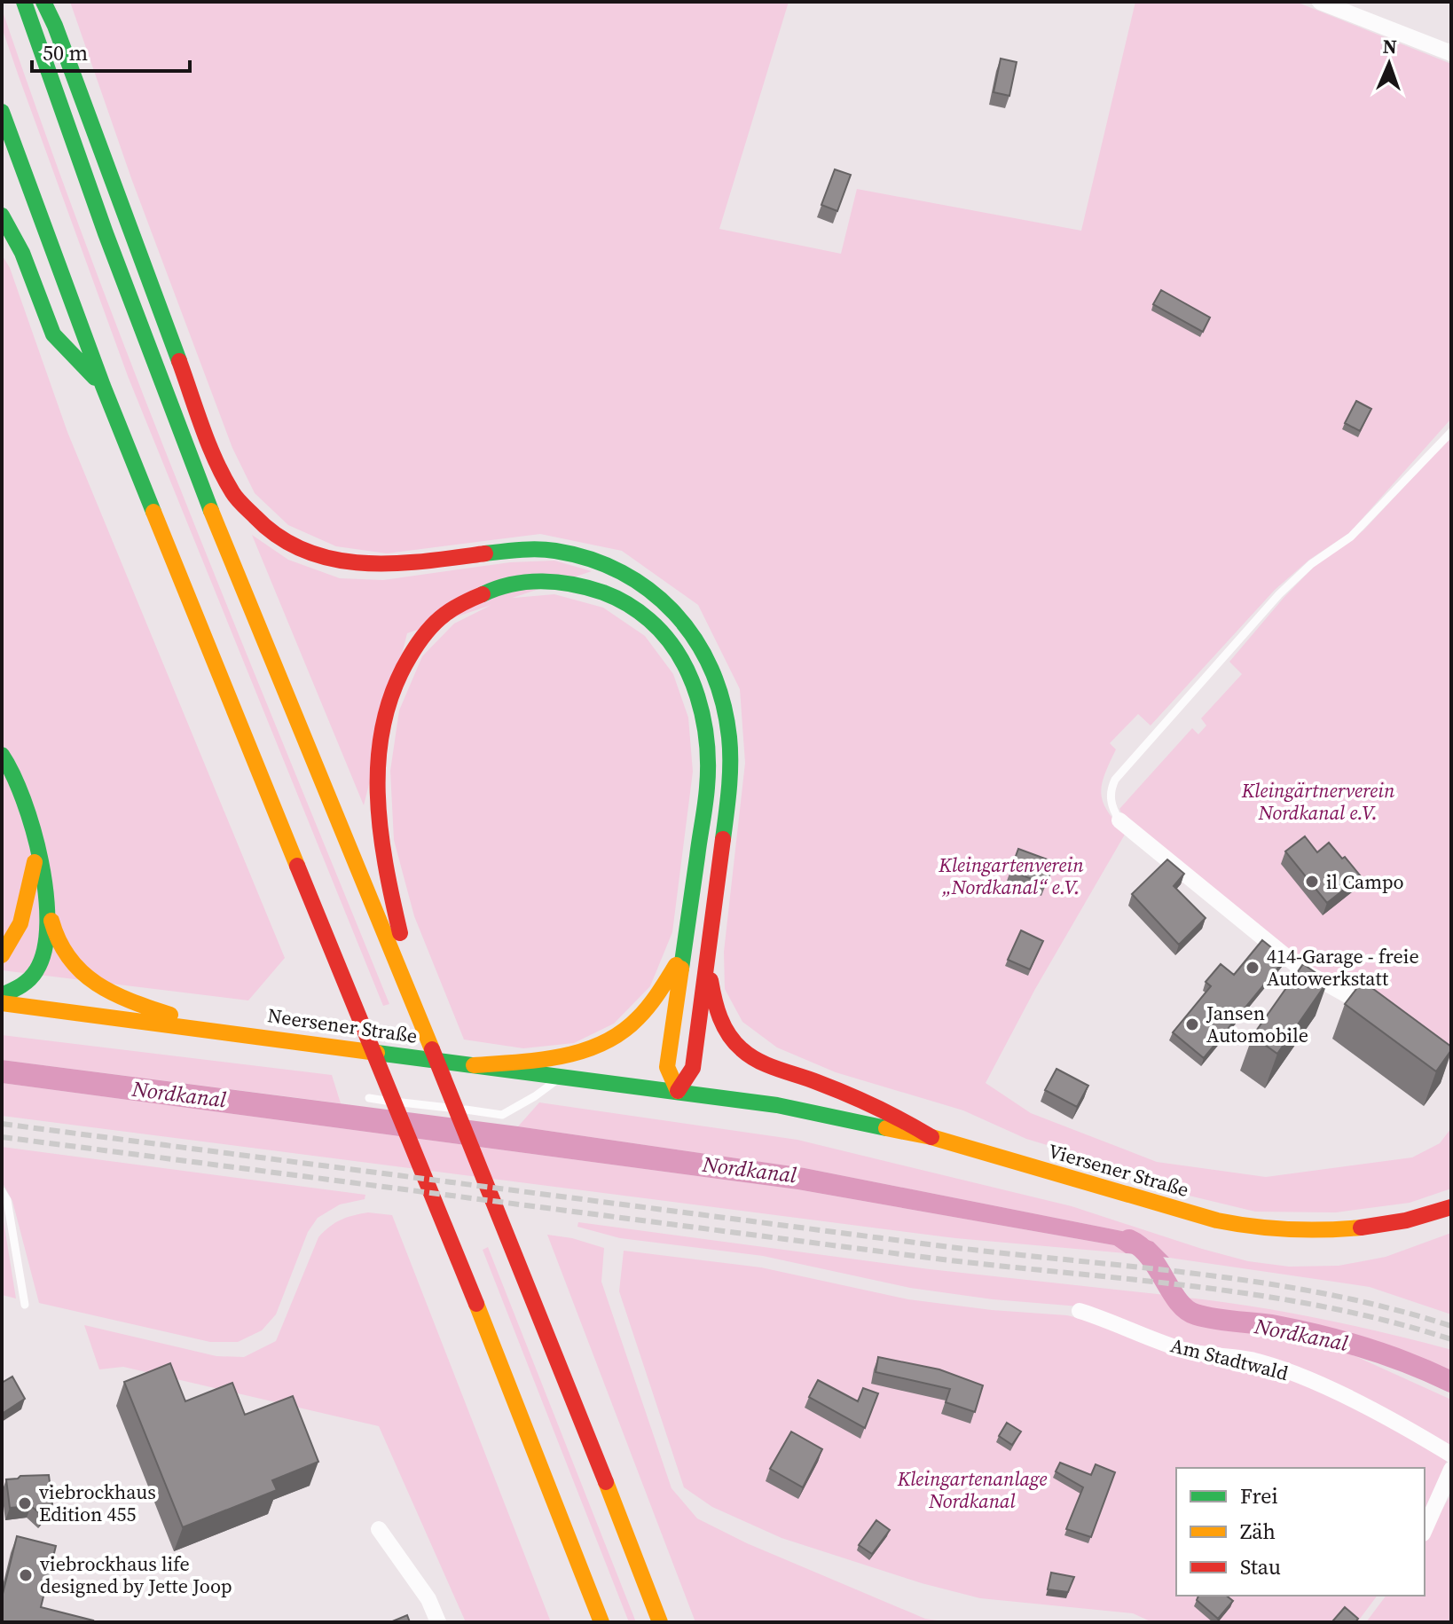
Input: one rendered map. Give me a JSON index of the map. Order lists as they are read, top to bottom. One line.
{"streets":{"main road":["Neersener Straße","Viersener Straße"],"street":["Am Stadtwald"]},"crossings":[["Neersener Straße","Viersener Straße"]],"water":["Nordkanal"],"parks":["Kleingärtnerverein Nordkanal e.V.","Kleingartenverein „Nordkanal“ e.V.","Kleingartenanlage Nordkanal"],"places":["il Campo","414-Garage - freie Autowerkstatt","Jansen Automobile","viebrockhaus Edition 455","viebrockhaus life designed by Jette Joop"],"legend":["Frei","Zäh","Stau"],"scale_bar":"50 m","north":"top"}
